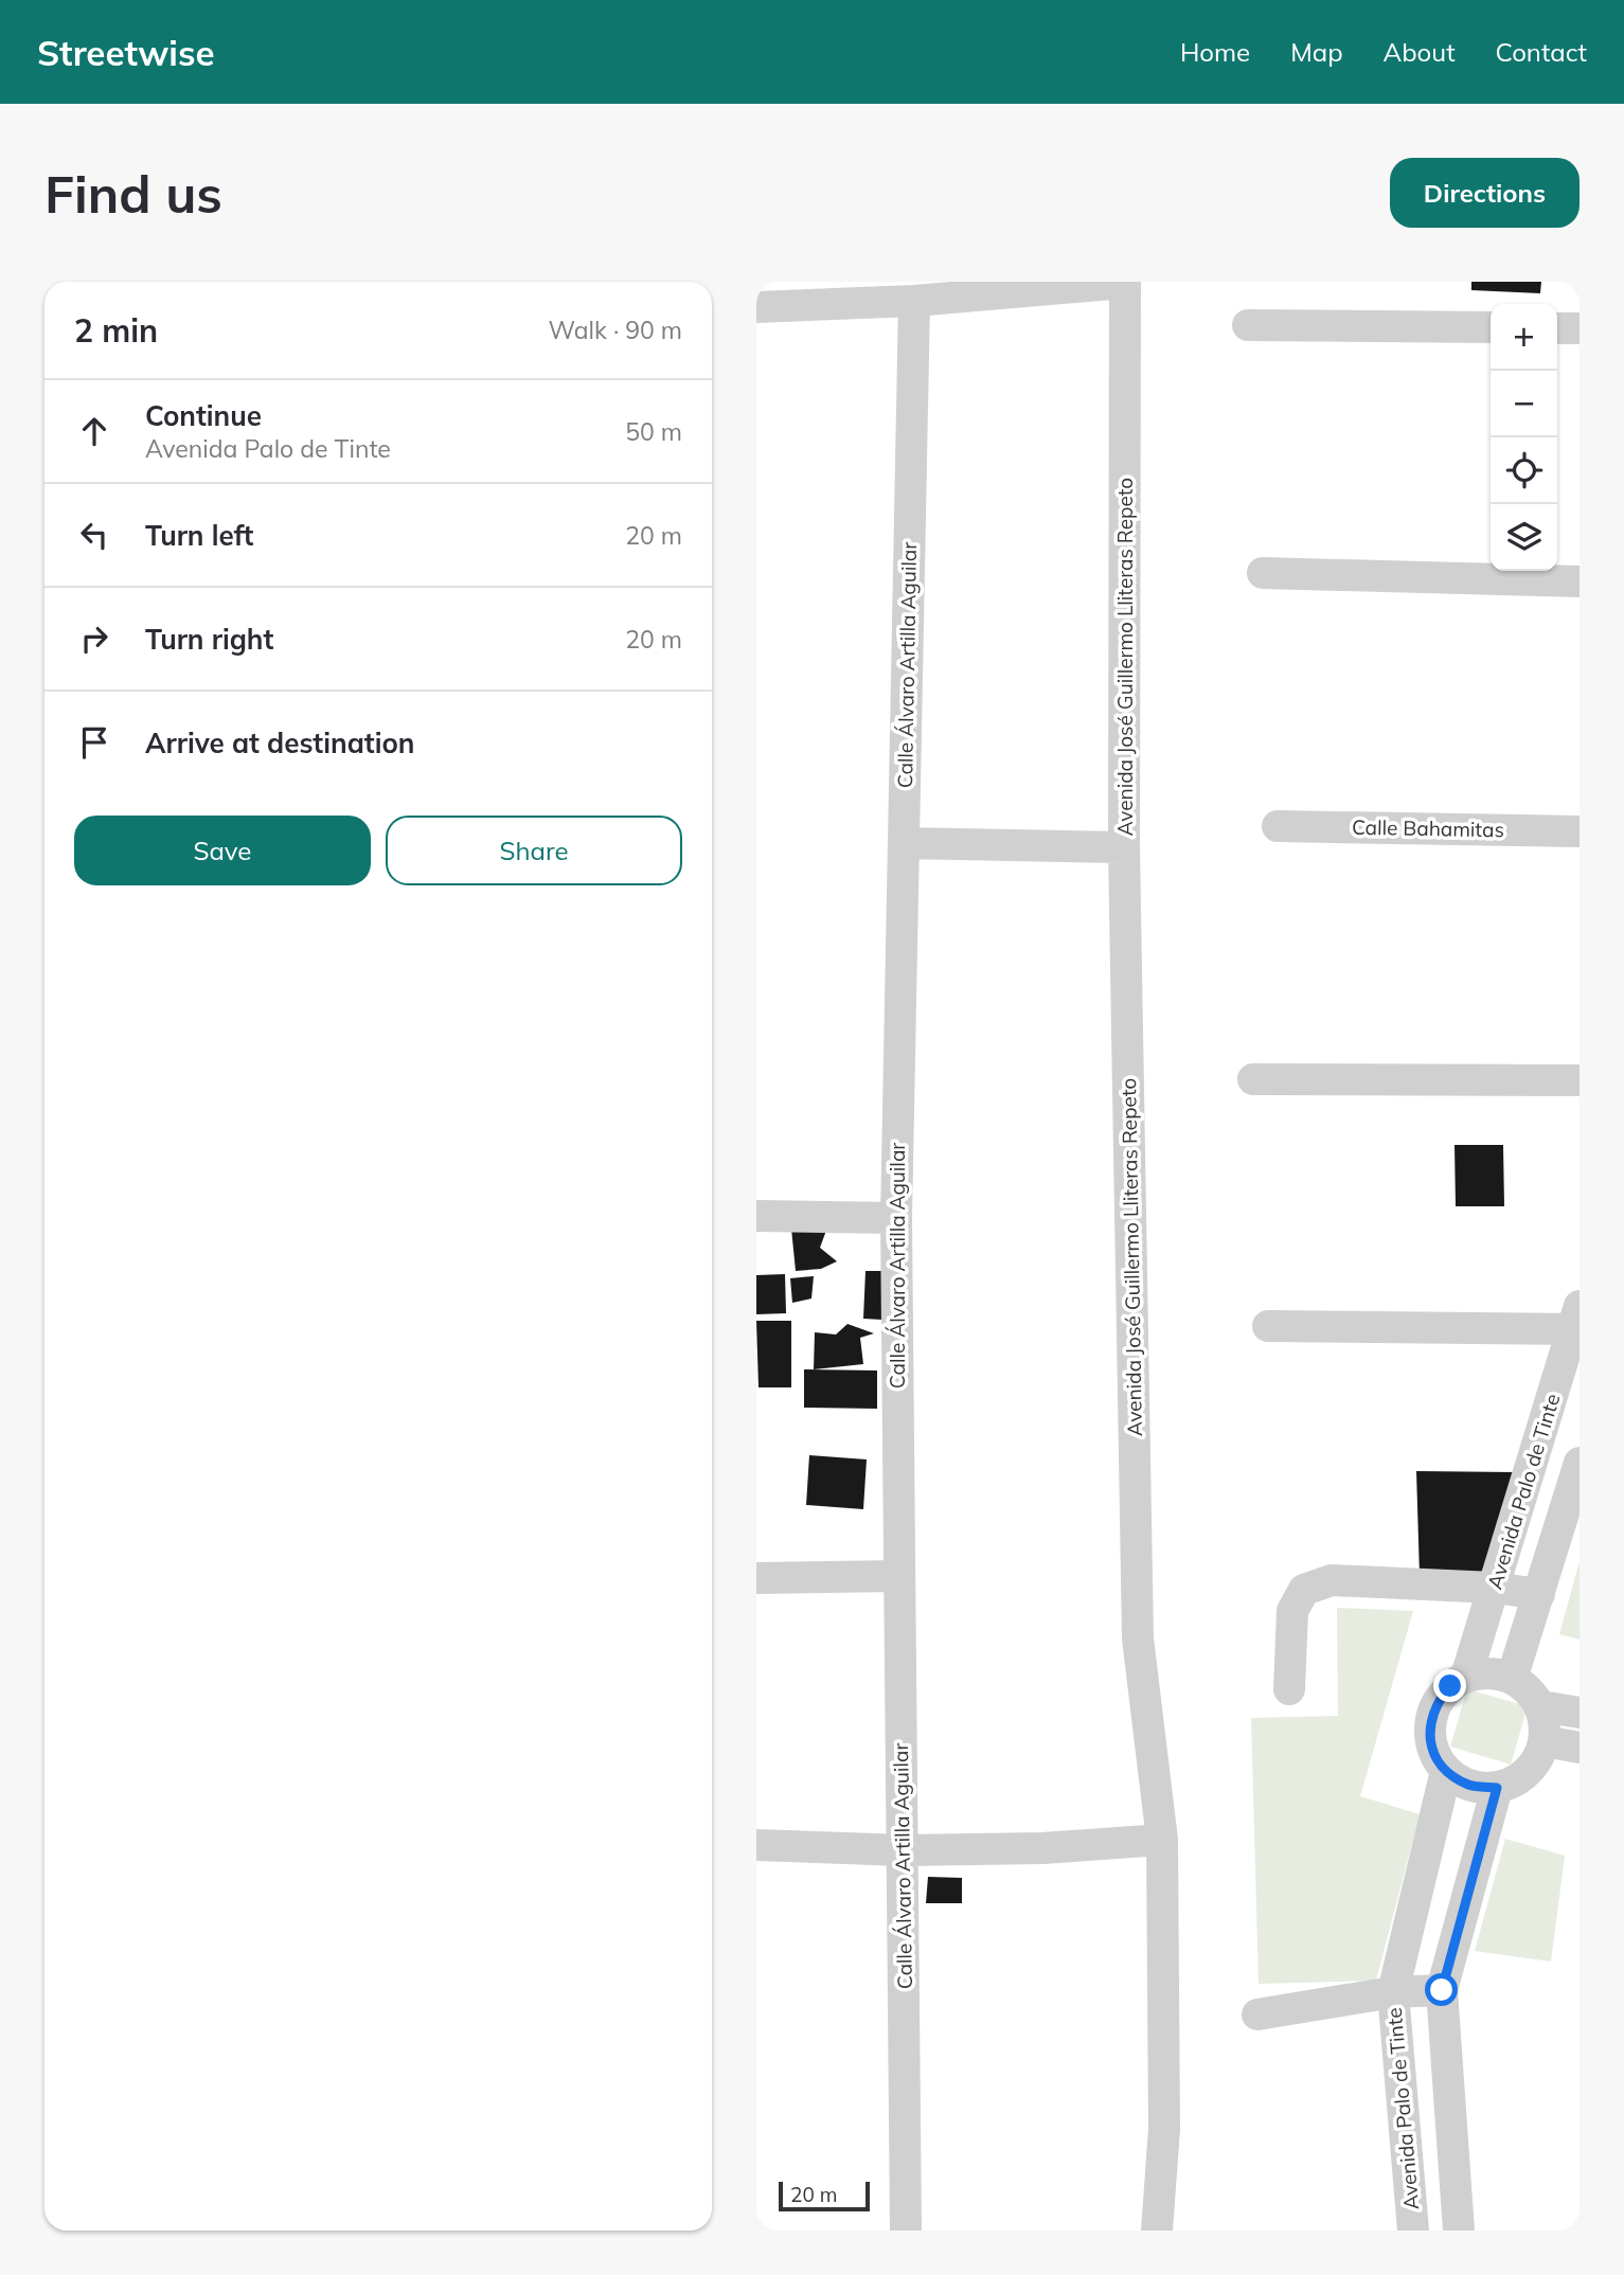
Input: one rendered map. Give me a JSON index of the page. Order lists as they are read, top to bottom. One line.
{"streets":{"street":["Avenida José Guillermo Lliteras Repeto","Calle Álvaro Artilla Aguilar","Calle Bahamitas","Avenida Palo de Tinte"]},"scale_bar":"20 m","page":{"header":"Streetwise","nav":["Home","Map","About","Contact"],"buttons":["Directions",["Save","Share"]],"title":"Find us","heading":["2 min","Walk · 90 m"],"map_buttons":["+","−"],"list":[["Continue","Avenida Palo de Tinte","50 m"],["Turn left","20 m"],["Turn right","20 m"],"Arrive at destination"],"scale":"20 m"}}
